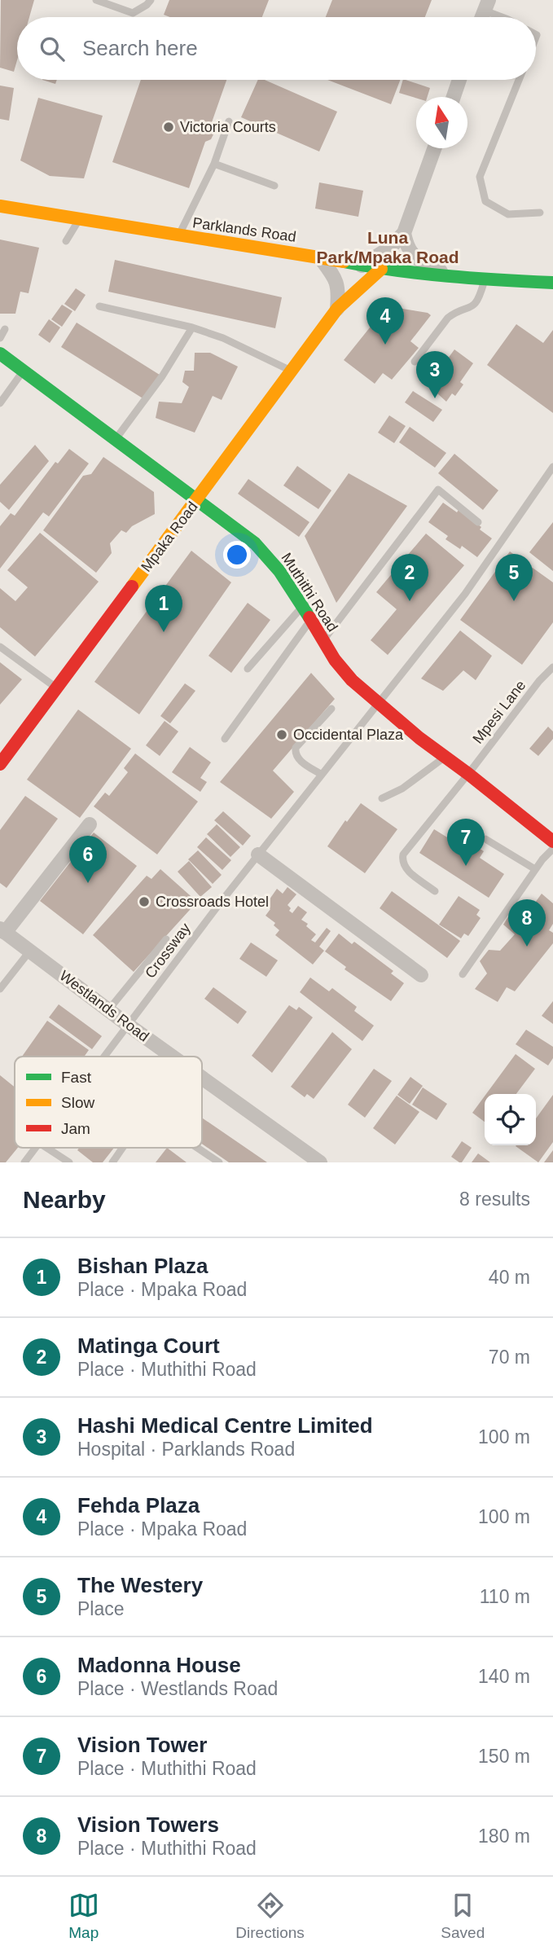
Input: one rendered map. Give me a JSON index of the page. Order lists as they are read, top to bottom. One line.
{"streets":{"street":["Parklands Road","Mpaka Road","Muthithi Road","Westlands Road"],"lane":["Mpesi Lane","Crossway"]},"crossings":[["Parklands Road","Mpaka Road"],["Mpaka Road","Muthithi Road"],["Muthithi Road","Mpesi Lane"],["Muthithi Road","Crossway"],["Crossway","Westlands Road"]],"districts":["Luna Park/Mpaka Road"],"places":["Victoria Courts","Occidental Plaza","Crossroads Hotel"],"legend":["Fast","Slow","Jam"],"north":"top","page":{"search":"Search here","pins":["4","3","2","5","1","7","6","8"],"heading":["Nearby","8 results"],"list":[{"mark":"1","name":"Bishan Plaza","note":"Place · Mpaka Road","value":"40 m"},{"mark":"2","name":"Matinga Court","note":"Place · Muthithi Road","value":"70 m"},{"mark":"3","name":"Hashi Medical Centre Limited","note":"Hospital · Parklands Road","value":"100 m"},{"mark":"4","name":"Fehda Plaza","note":"Place · Mpaka Road","value":"100 m"},{"mark":"5","name":"The Westery","note":"Place","value":"110 m"},{"mark":"6","name":"Madonna House","note":"Place · Westlands Road","value":"140 m"},{"mark":"7","name":"Vision Tower","note":"Place · Muthithi Road","value":"150 m"},{"mark":"8","name":"Vision Towers","note":"Place · Muthithi Road","value":"180 m"}],"nav":["Map","Directions","Saved"]}}
